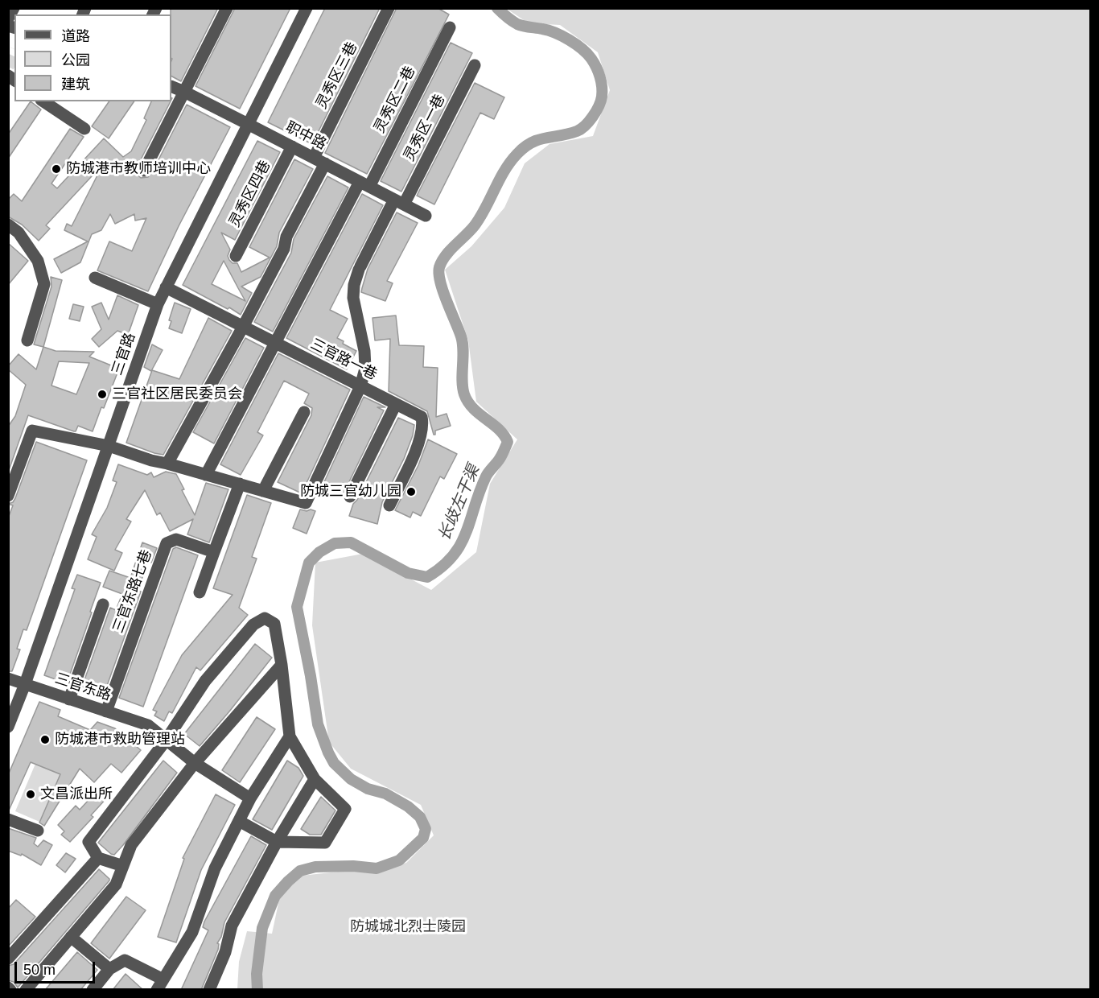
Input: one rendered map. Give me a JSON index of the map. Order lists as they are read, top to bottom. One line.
{"streets":{"street":["灵秀区三巷","灵秀区二巷","灵秀区一巷","职中路","灵秀区四巷","三官路","三官路一巷","三官东路七巷","三官东路"]},"crossings":[["灵秀区三巷","职中路"],["灵秀区三巷","三官路一巷"],["灵秀区二巷","职中路"],["灵秀区二巷","三官路一巷"],["灵秀区一巷","职中路"],["灵秀区一巷","三官路一巷"],["职中路","灵秀区四巷"],["职中路","三官路"],["三官路","三官路一巷"],["三官路","三官东路"],["三官东路七巷","三官东路"]],"water":["长歧左干渠"],"parks":["防城城北烈士陵园"],"places":["防城港市教师培训中心","三官社区居民委员会","防城三官幼儿园","防城港市救助管理站","文昌派出所"],"legend":["道路","公园","建筑"],"scale_bar":"50 m"}
